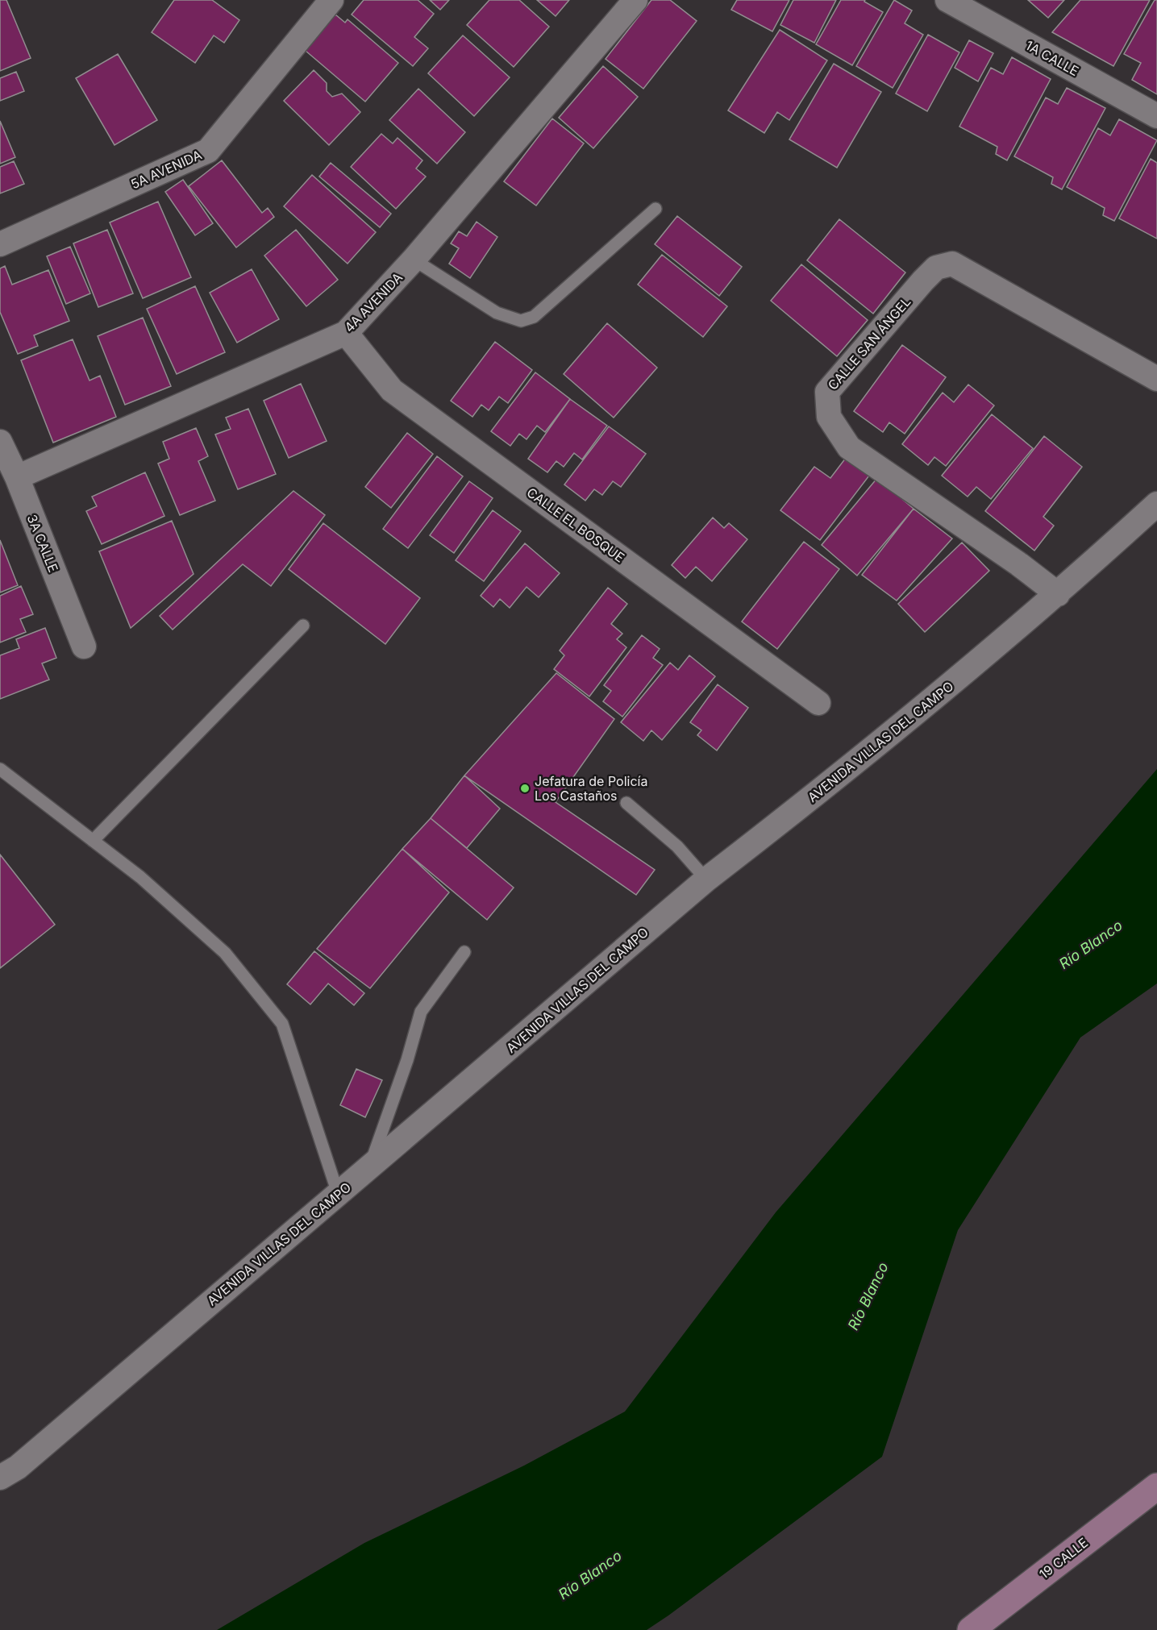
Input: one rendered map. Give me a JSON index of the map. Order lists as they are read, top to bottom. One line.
{"streets":{"main road":["19 CALLE"],"street":["1A CALLE","5A AVENIDA","4A AVENIDA","CALLE SAN ÁNGEL","CALLE EL BOSQUE","3A CALLE","AVENIDA VILLAS DEL CAMPO"]},"crossings":[["4A AVENIDA","CALLE EL BOSQUE"],["4A AVENIDA","3A CALLE"],["CALLE SAN ÁNGEL","AVENIDA VILLAS DEL CAMPO"]],"water":["Río Blanco"],"places":["Jefatura de Policía Los Castaños"]}
